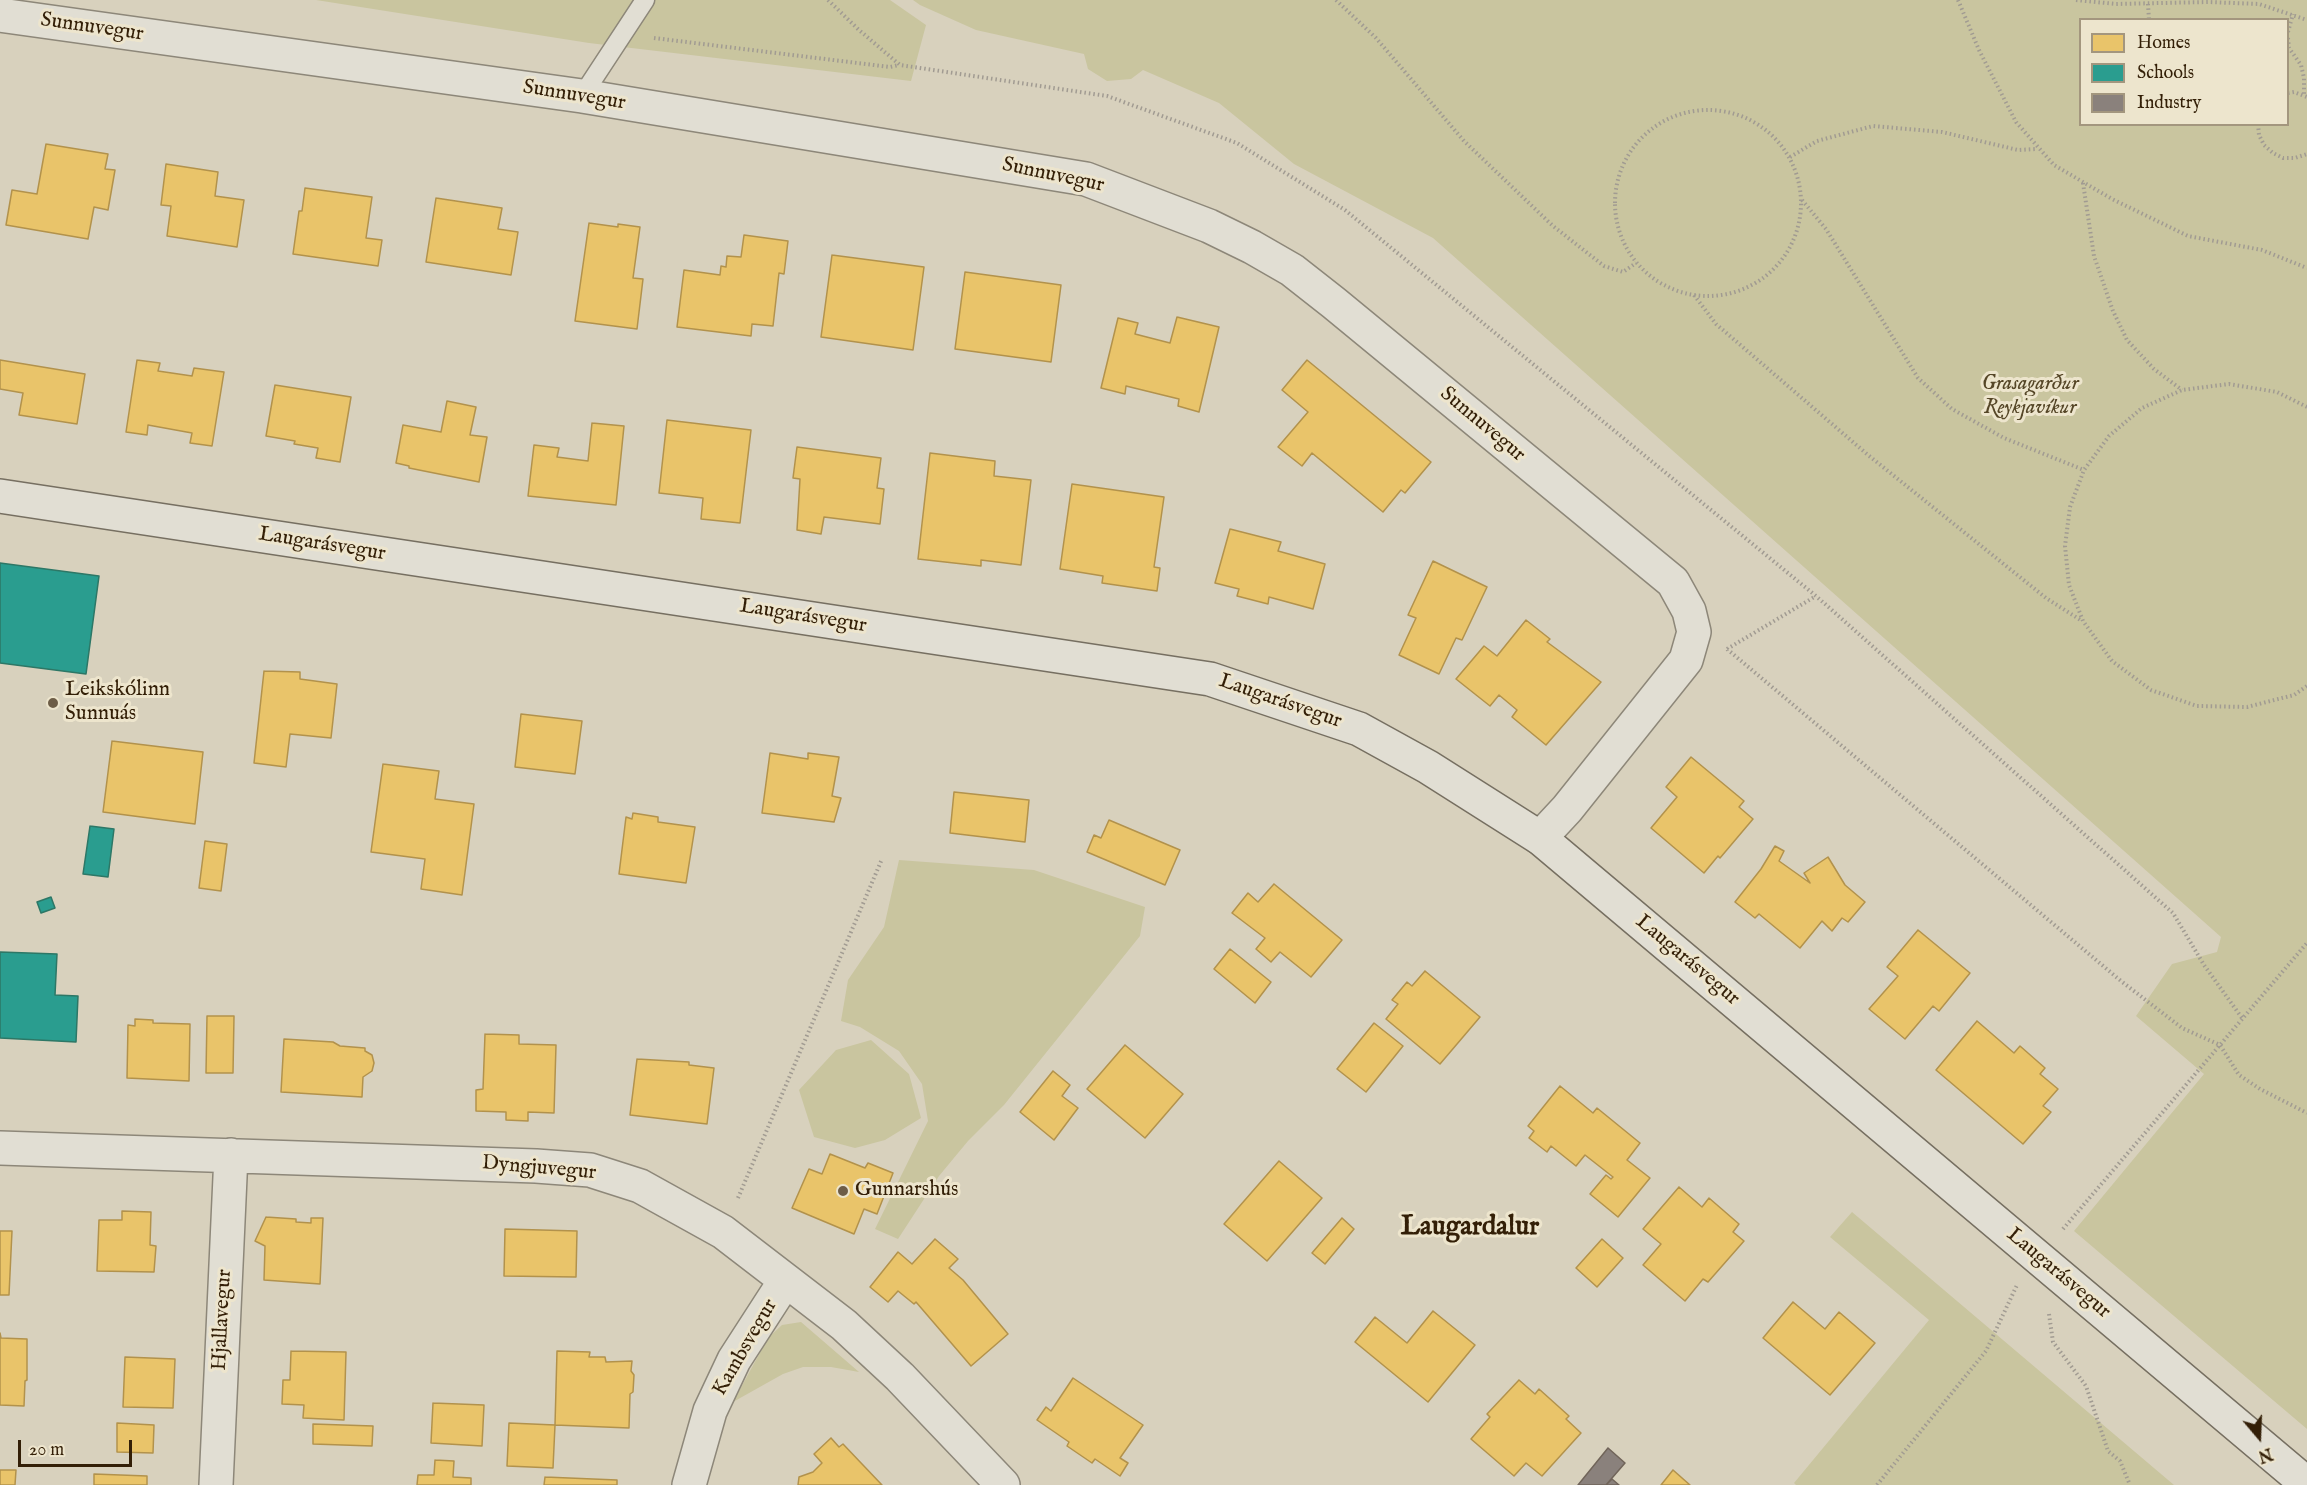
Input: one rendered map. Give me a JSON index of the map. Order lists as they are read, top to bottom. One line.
{"streets":{"street":["Sunnuvegur","Laugarásvegur","Dyngjuvegur","Hjallavegur","Kambsvegur"]},"crossings":[["Dyngjuvegur","Hjallavegur"],["Dyngjuvegur","Kambsvegur"]],"districts":["Laugardalur"],"parks":["Grasagarður Reykjavíkur"],"places":["Leikskólinn Sunnuás","Gunnarshús"],"legend":["Homes","Schools","Industry"],"scale_bar":"20 m","north":"bottom"}
